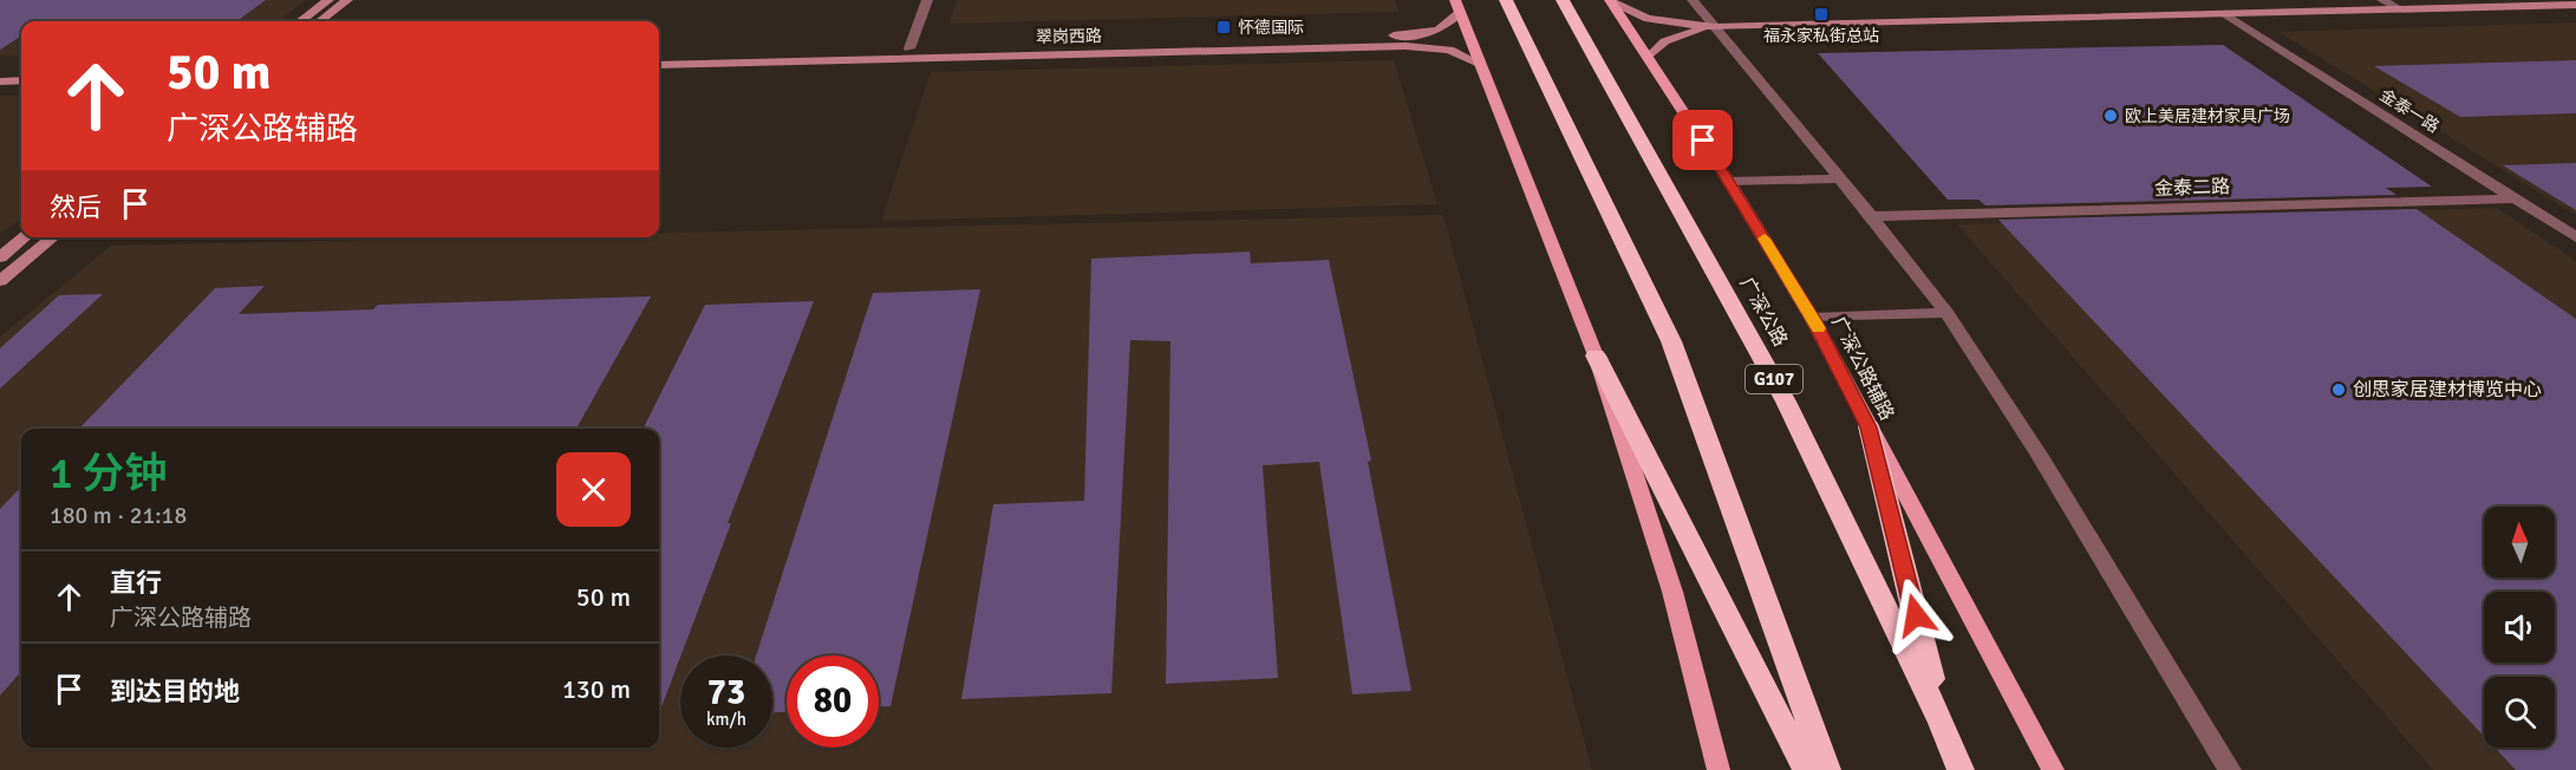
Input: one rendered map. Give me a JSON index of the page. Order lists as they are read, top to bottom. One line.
{"streets":{"highway":["广深公路","G107"],"main road":["翠岗西路","广深公路辅路"],"street":["金泰一路","金泰二路"]},"crossings":[["金泰一路","金泰二路"]],"places":{"transit":["福永家私街总站","怀德国际"],"other":["欧上美居建材家具广场","创思家居建材博览中心"]},"north":"top","page":{"turn":["50 m","广深公路辅路"],"then":"然后","heading":["1 分钟","180 m · 21:18"],"list":[{"name":"直行","note":"广深公路辅路","value":"50 m"},{"name":"到达目的地","value":"130 m"}],"speed":"73 km/h","limit":"80"}}
